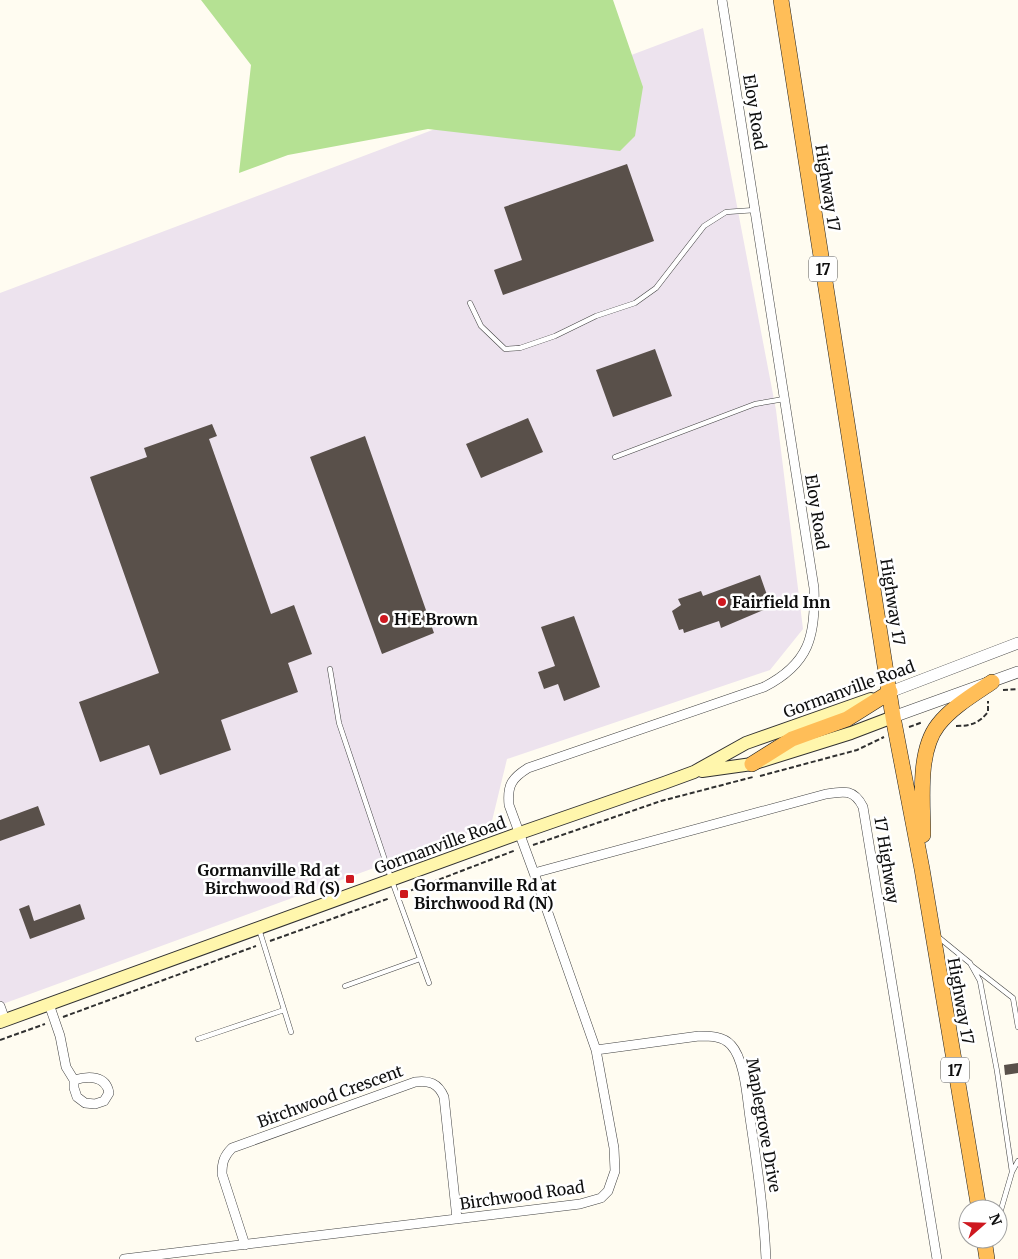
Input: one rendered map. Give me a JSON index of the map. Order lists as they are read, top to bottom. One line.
{"streets":{"highway":["Highway 17","17"],"main road":["Gormanville Road"],"street":["Eloy Road","17 Highway","Birchwood Crescent","Maplegrove Drive","Birchwood Road"]},"crossings":[["Eloy Road","Gormanville Road"],["Eloy Road","Birchwood Road"],["Highway 17","Gormanville Road"],["Gormanville Road","Birchwood Road"],["17 Highway","Birchwood Road"],["Birchwood Crescent","Birchwood Road"],["Maplegrove Drive","Birchwood Road"]],"places":{"other":["Fairfield Inn","H E Brown"],"transit":["Gormanville Rd at Birchwood Rd (S)","Gormanville Rd at Birchwood Rd (N)"]},"north":"right"}
